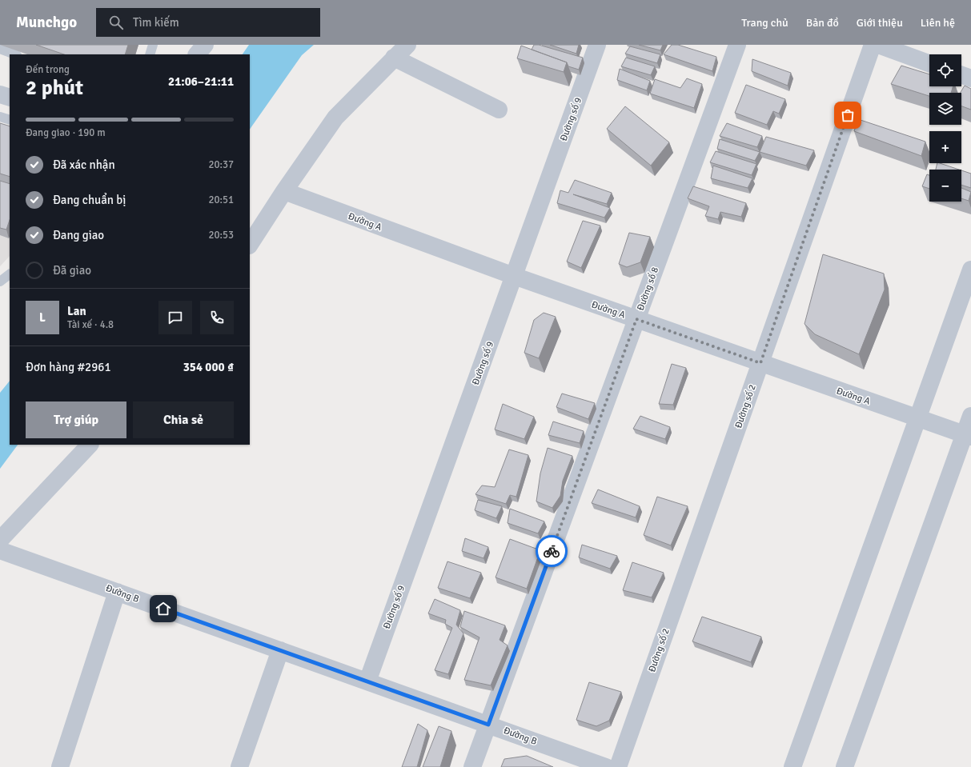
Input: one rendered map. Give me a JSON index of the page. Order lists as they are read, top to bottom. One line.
{"streets":{"street":["Đường số 9","Đường A","Đường số 8","Đường số 2","Đường B"]},"crossings":[["Đường số 9","Đường A"],["Đường số 9","Đường B"],["Đường A","Đường số 8"],["Đường A","Đường số 2"],["Đường số 8","Đường B"]],"page":{"header":"Munchgo","search":"Tìm kiếm","nav":["Trang chủ","Bản đồ","Giới thiệu","Liên hệ"],"map_buttons":["+","−"],"heading":["2 phút","Đến trong","21:06–21:11"],"panel":["Lan","Tài xế · 4.8","Đơn hàng #2961","354 000 ₫"],"bar":"Đang giao · 190 m","list":[["Đã xác nhận","20:37"],["Đang chuẩn bị","20:51"],["Đang giao","20:53"],"Đã giao"],"round":"L","buttons":["Trợ giúp","Chia sẻ"]}}
